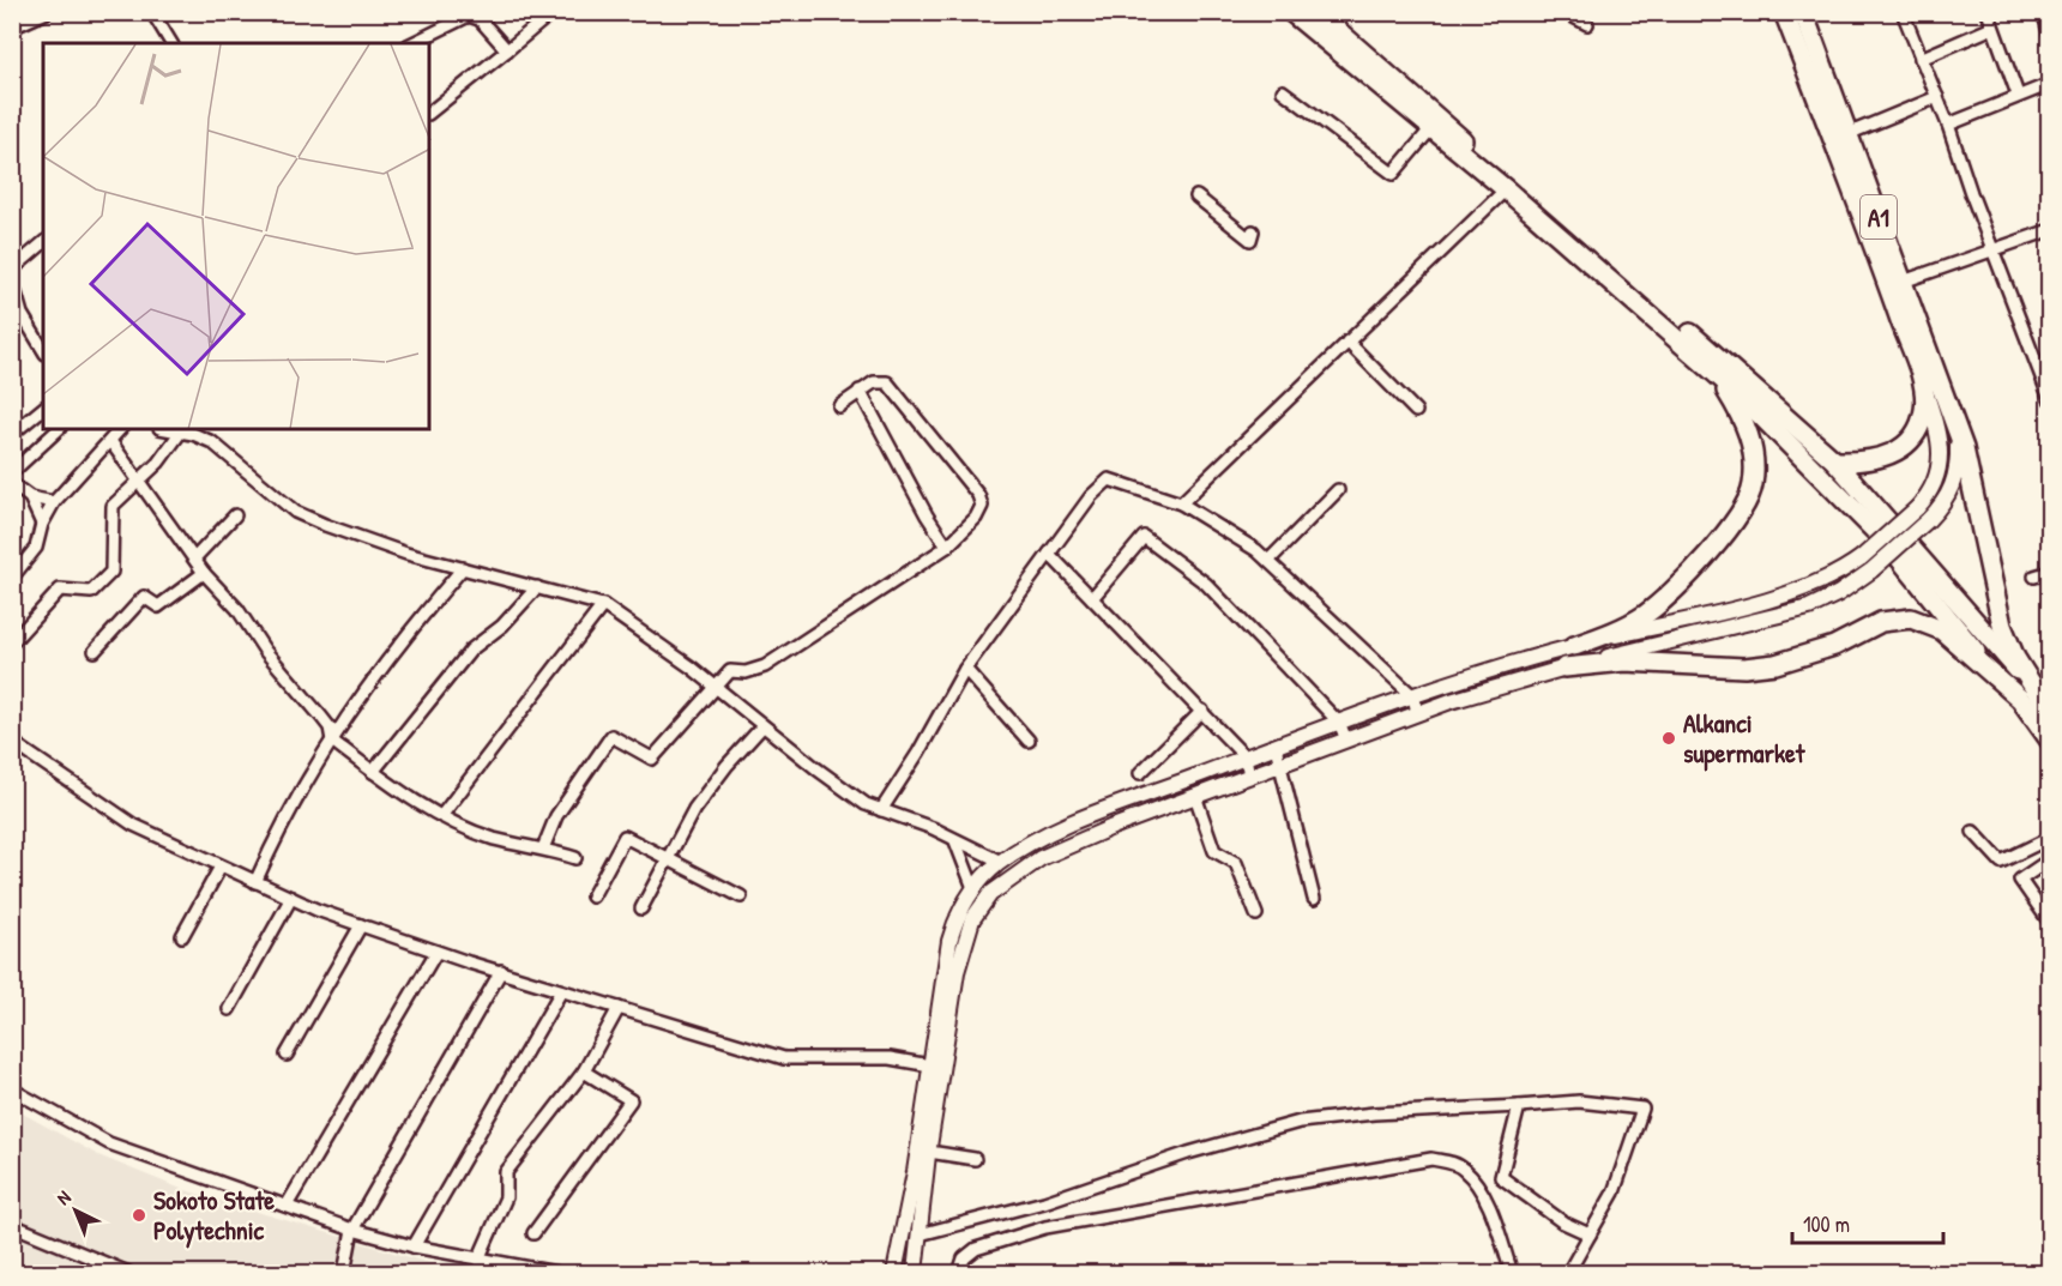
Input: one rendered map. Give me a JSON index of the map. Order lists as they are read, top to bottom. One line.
{"streets":{"main road":["A1"]},"places":["Alkanci supermarket","Sokoto State Polytechnic"],"scale_bar":"100 m","north":"top left"}
